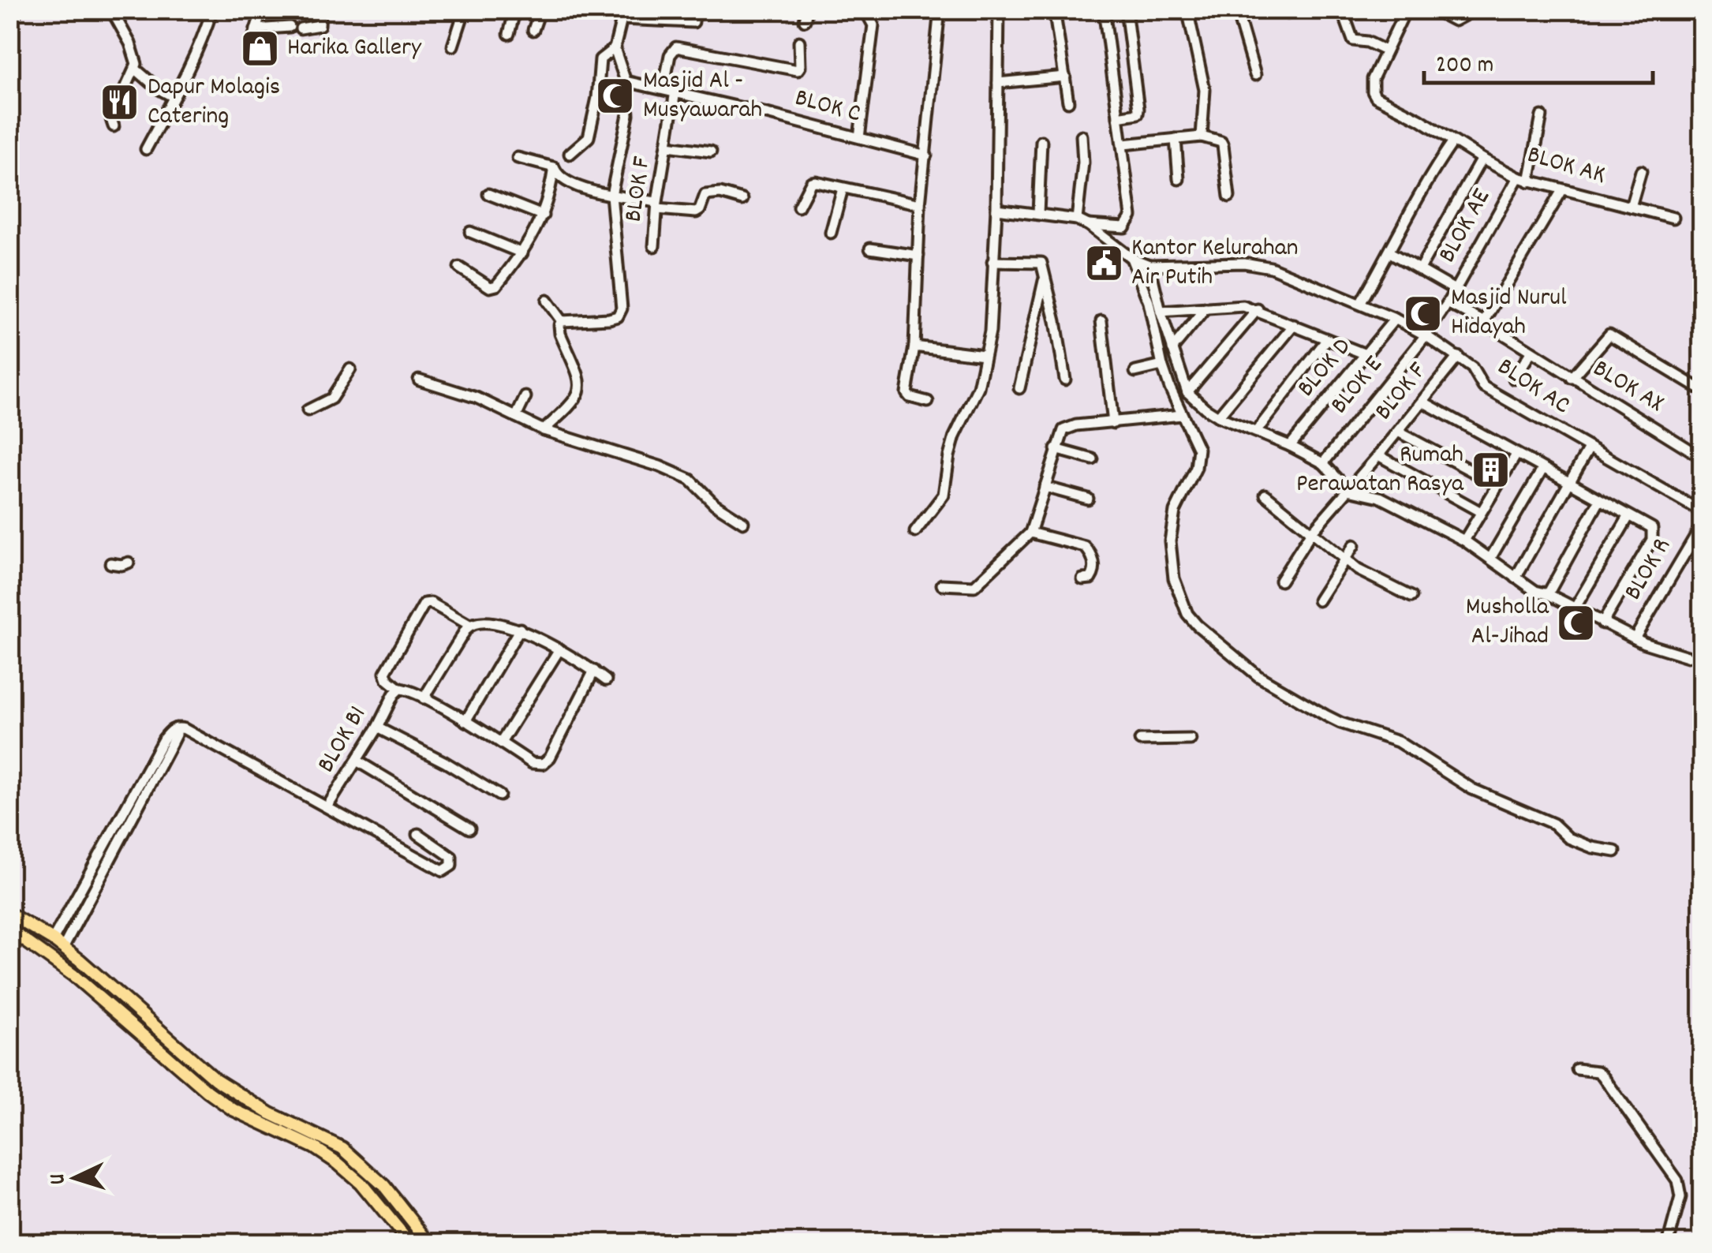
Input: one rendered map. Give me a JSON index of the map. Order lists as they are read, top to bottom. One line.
{"streets":{"street":["BLOK C","BLOK AK","BLOK F","BLOK AE","BLOK D","BLOK E","BLOK AC","BLOK AX","BLOK R","BLOK B1"]},"crossings":[["BLOK C","BLOK F"],["BLOK AK","BLOK AE"],["BLOK F","BLOK AC"],["BLOK AE","BLOK E"],["BLOK AE","BLOK AC"],["BLOK AE","BLOK AX"],["BLOK D","BLOK AC"],["BLOK E","BLOK AC"]],"places":{"shop":["Harika Gallery"],"mosque":["Masjid Al - Musyawarah","Masjid Nurul Hidayah","Musholla Al-Jihad"],"restaurant":["Dapur Molagis Catering"],"public building":["Kantor Kelurahan Air Putih"],"building":["Rumah Perawatan Rasya"]},"scale_bar":"200 m","north":"left"}
